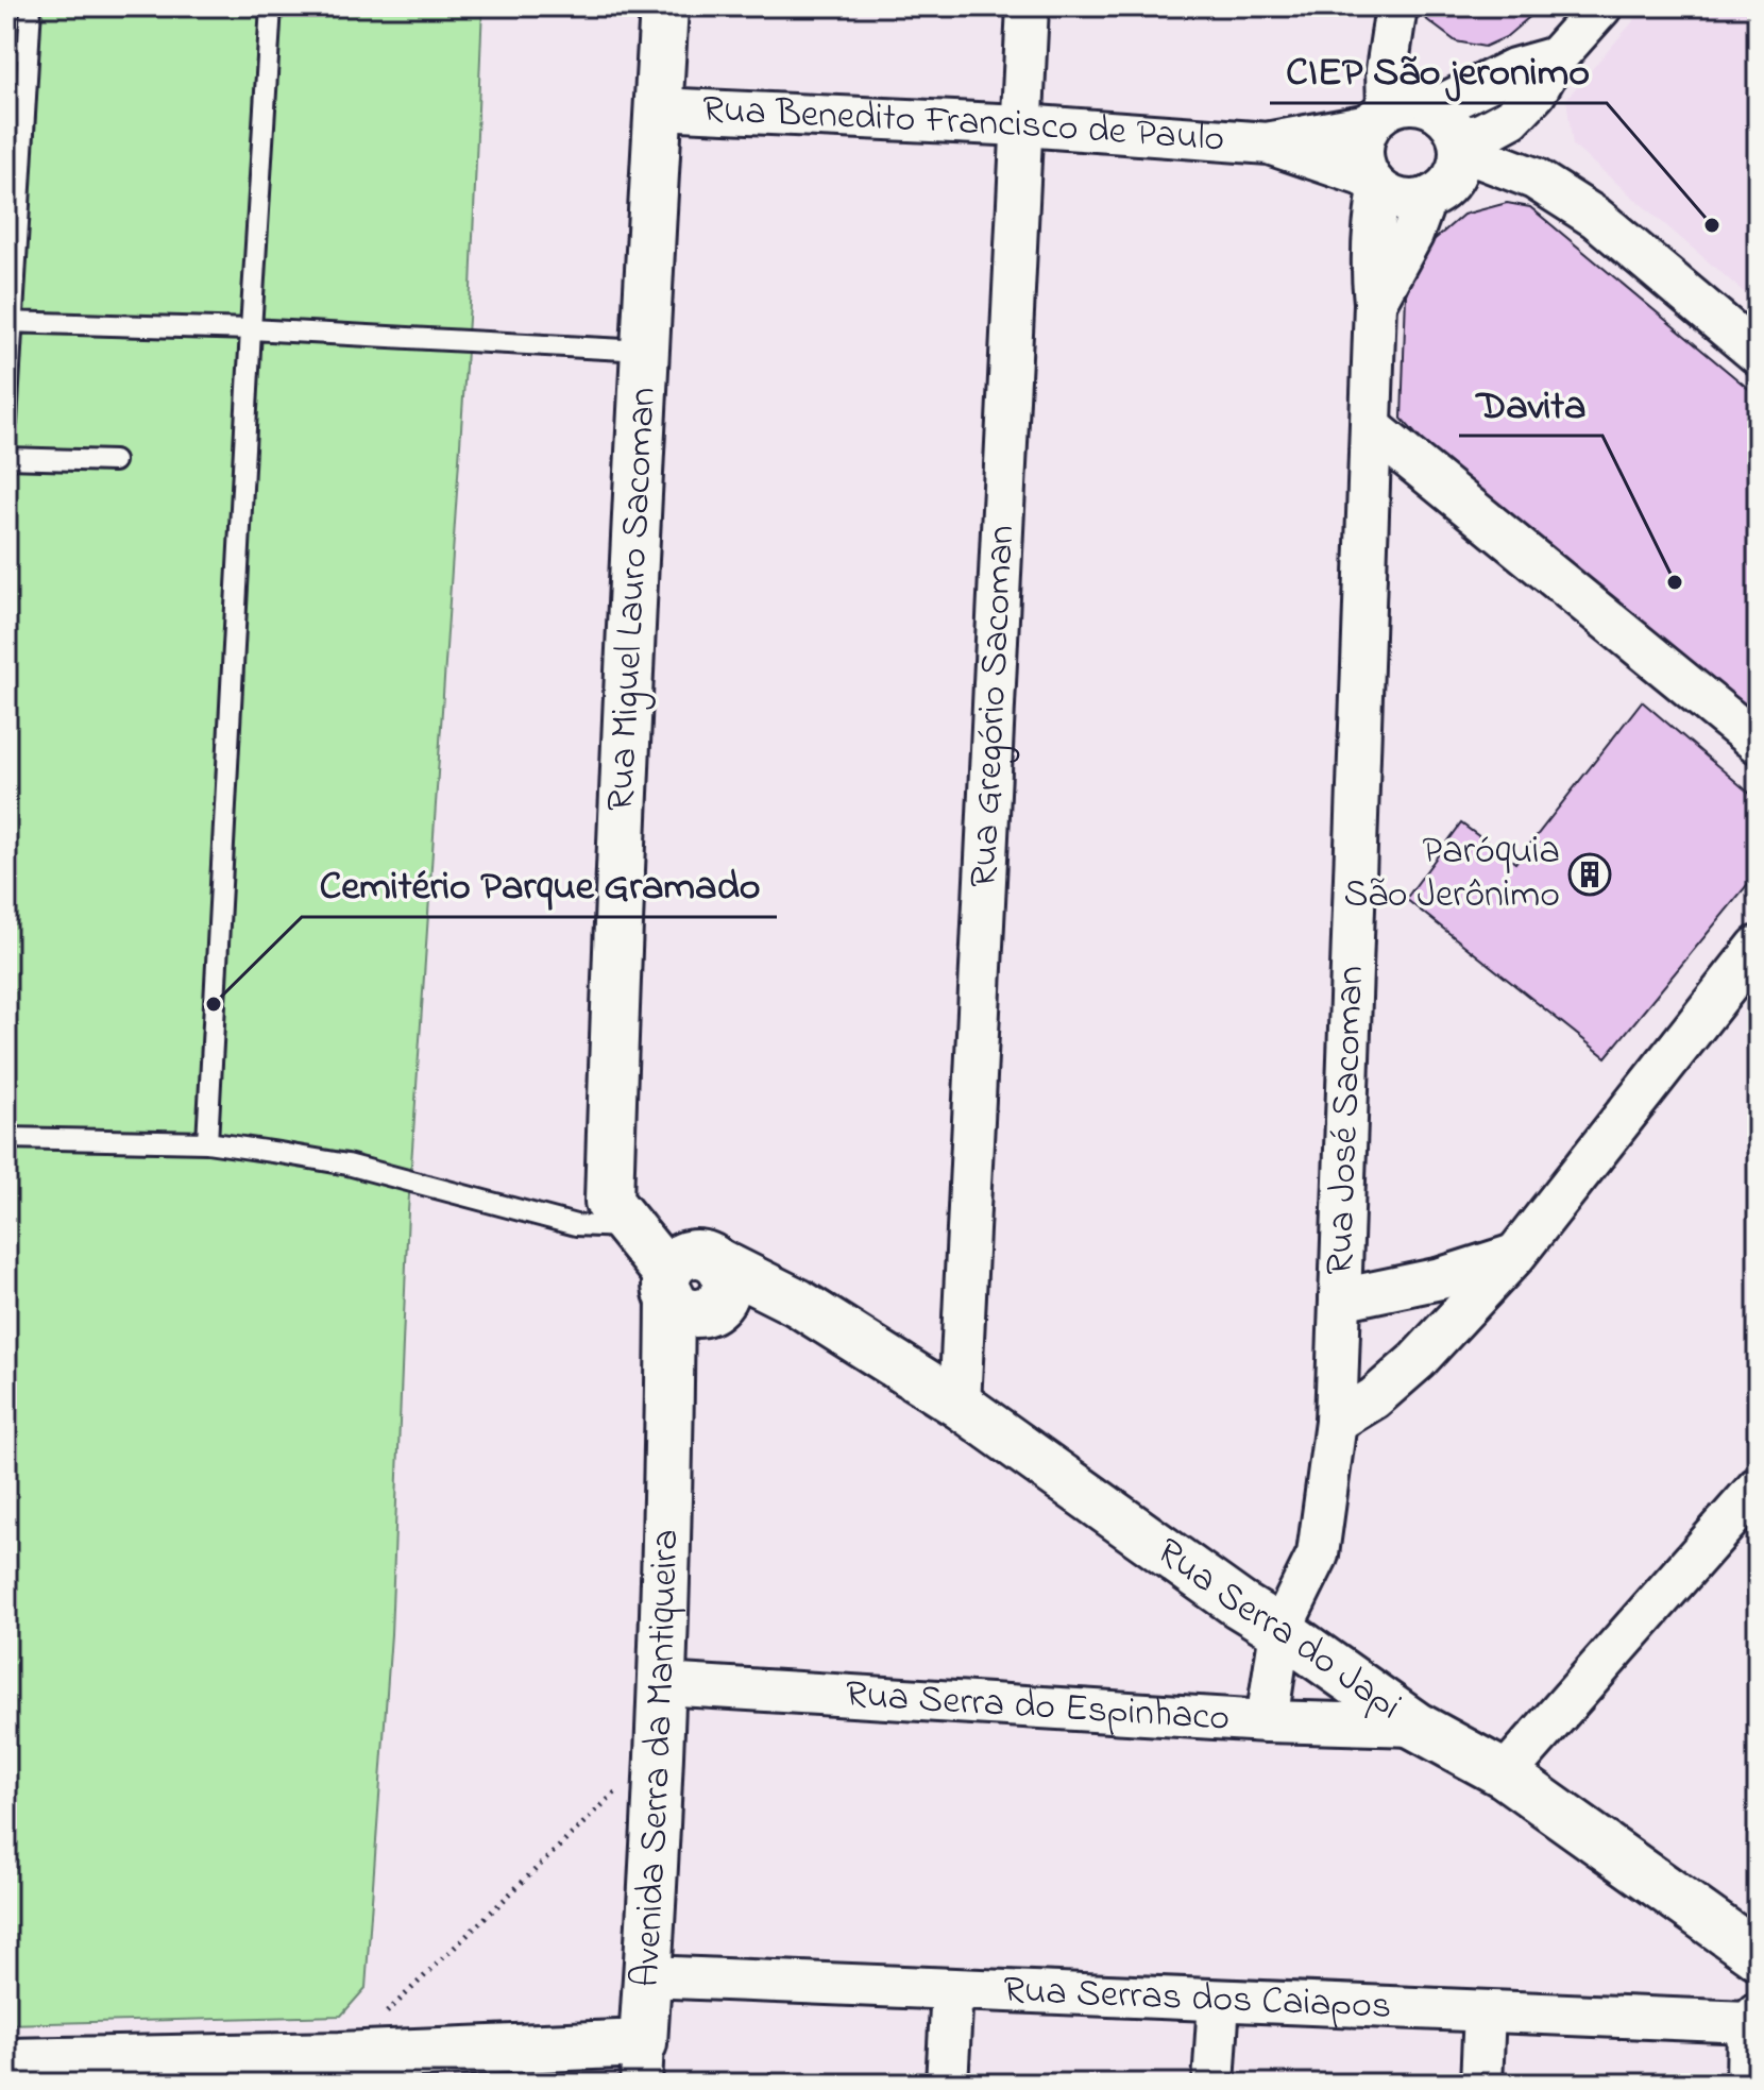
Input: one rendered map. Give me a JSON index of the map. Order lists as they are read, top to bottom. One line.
{"streets":{"street":["Rua Benedito Francisco de Paulo","Rua Miguel Lauro Sacoman","Rua Gregório Sacoman","Rua José Sacoman","Rua Serra do Japi","Rua Serra do Espinhaco","Avenida Serra da Mantiqueira","Rua Serras dos Caiapos"]},"crossings":[["Rua Benedito Francisco de Paulo","Rua Miguel Lauro Sacoman"],["Rua Benedito Francisco de Paulo","Rua Gregório Sacoman"],["Rua Benedito Francisco de Paulo","Rua José Sacoman"],["Rua Miguel Lauro Sacoman","Rua Serra do Japi"],["Rua Miguel Lauro Sacoman","Avenida Serra da Mantiqueira"],["Rua Gregório Sacoman","Rua Serra do Japi"],["Rua José Sacoman","Rua Serra do Japi"],["Rua José Sacoman","Rua Serra do Espinhaco"],["Rua Serra do Japi","Rua Serra do Espinhaco"],["Rua Serra do Japi","Avenida Serra da Mantiqueira"],["Rua Serra do Espinhaco","Avenida Serra da Mantiqueira"],["Avenida Serra da Mantiqueira","Rua Serras dos Caiapos"]],"places":{"other":["CIEP São jeronimo","Davita","Cemitério Parque Gramado"],"building":["Paróquia São Jerônimo"]}}
